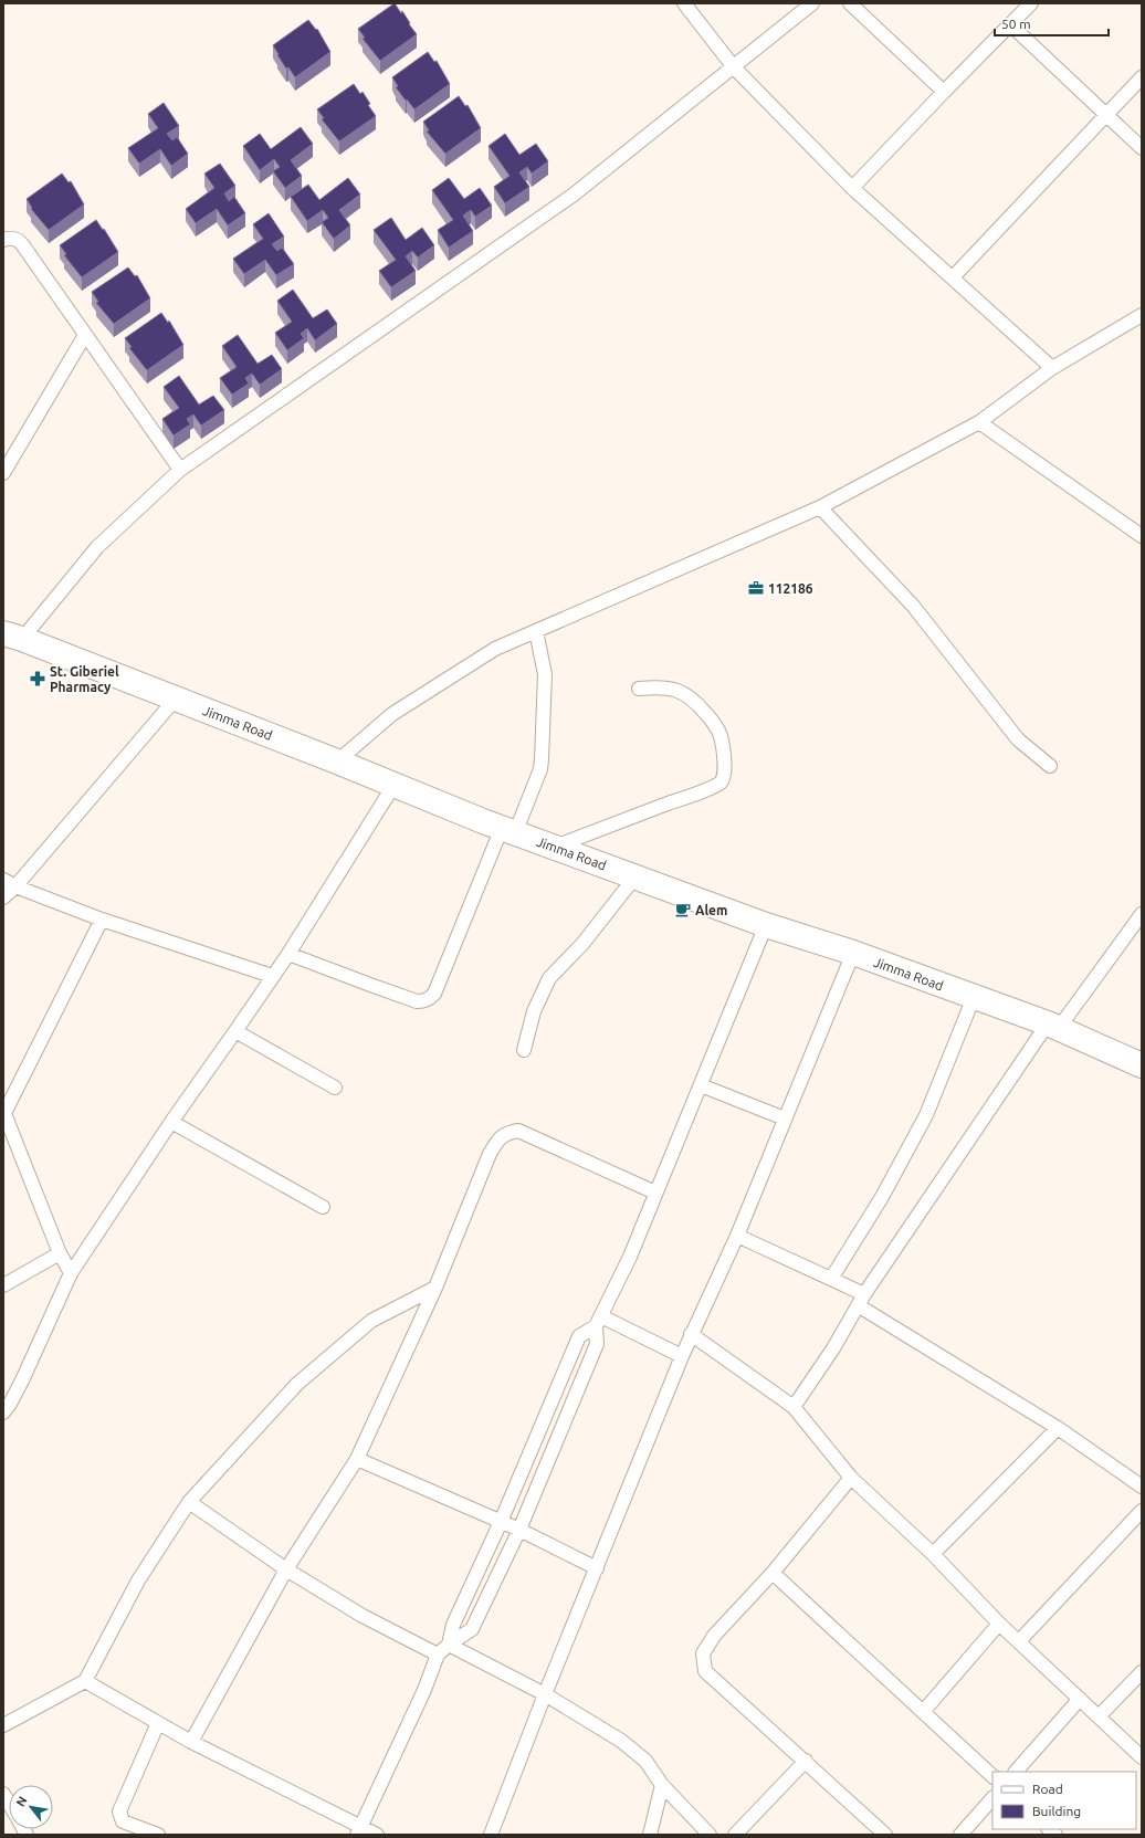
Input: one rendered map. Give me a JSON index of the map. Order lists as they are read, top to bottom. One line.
{"streets":{"highway":["Jimma Road"]},"places":{"office":["112186"],"pharmacy":["St. Giberiel Pharmacy"],"cafe":["Alem"]},"legend":["Road","Building"],"scale_bar":"50 m","north":"top left"}
